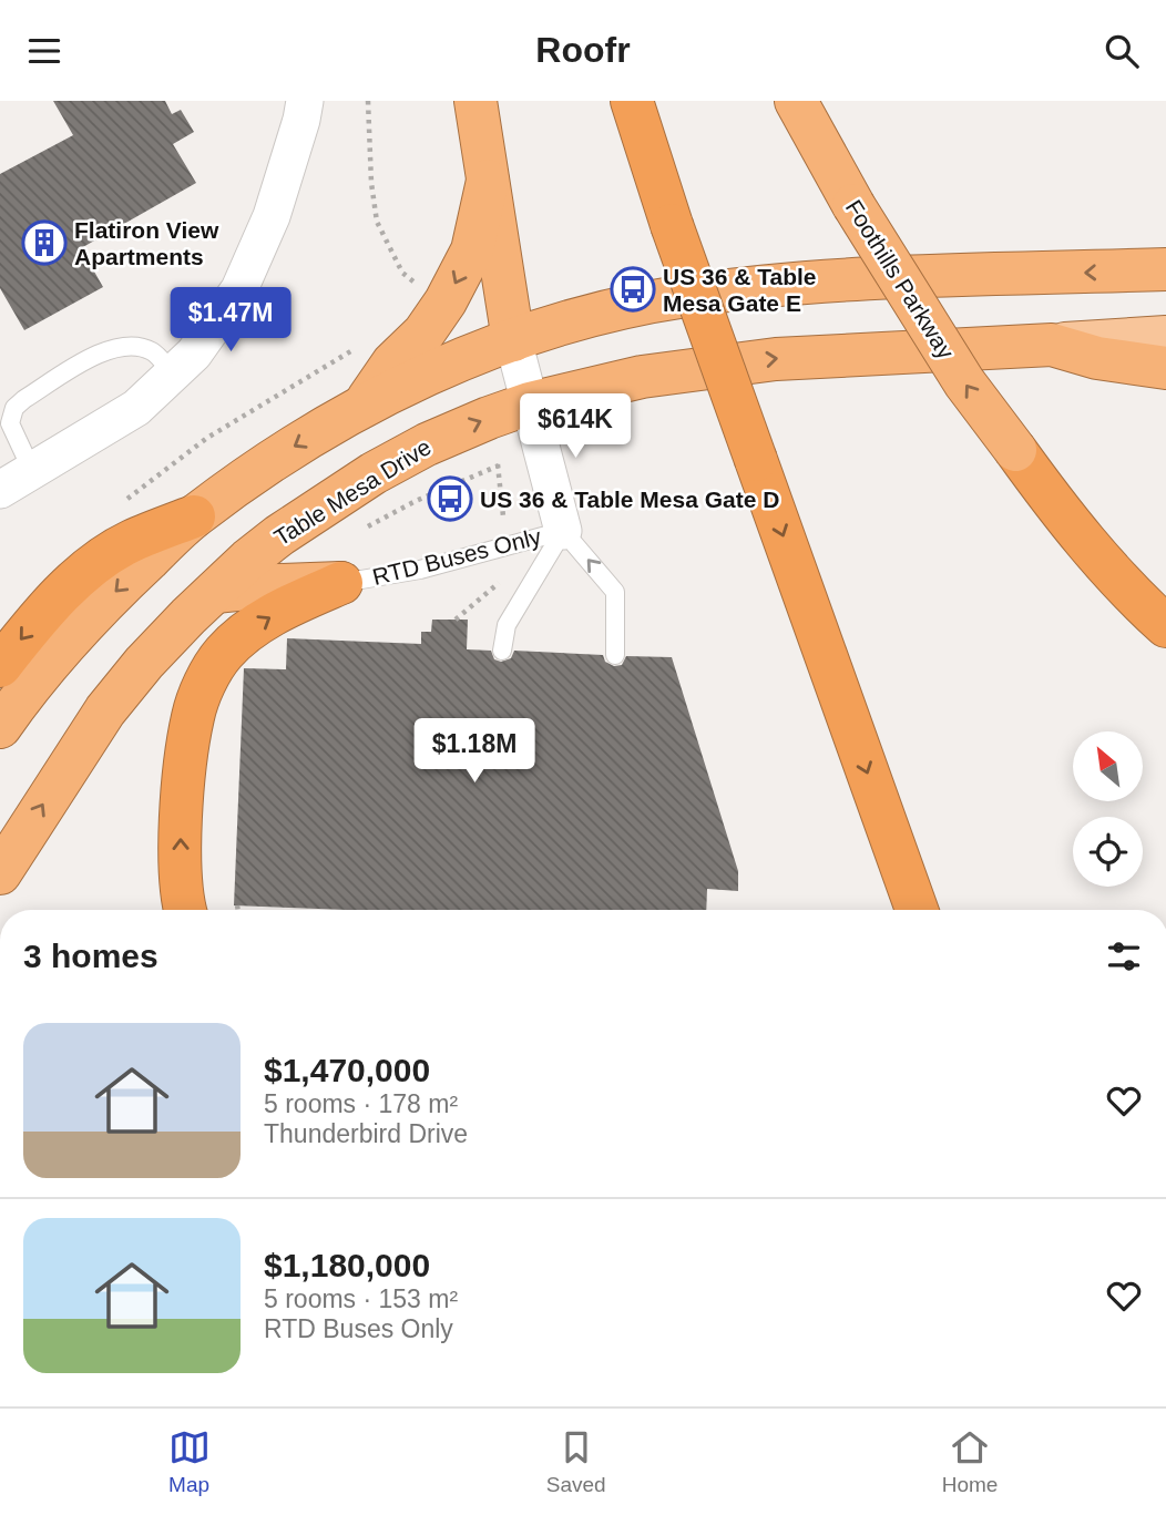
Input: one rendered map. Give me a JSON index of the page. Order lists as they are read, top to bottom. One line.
{"streets":{"highway":["Foothills Parkway","Table Mesa Drive"],"street":["RTD Buses Only"]},"crossings":[["Table Mesa Drive","RTD Buses Only"]],"places":{"building":["Flatiron View Apartments"],"bus stop":["US 36 & Table Mesa Gate E","US 36 & Table Mesa Gate D"]},"north":"top left","page":{"header":"Roofr","price":["$1.47M","$614K","$1.18M"],"heading":"3 homes","list":[{"name":"$1,470,000","note":"5 rooms · 178 m² · Thunderbird Drive"},{"name":"$1,180,000","note":"5 rooms · 153 m² · RTD Buses Only"}],"tabs":["Map","Saved","Home"]}}
